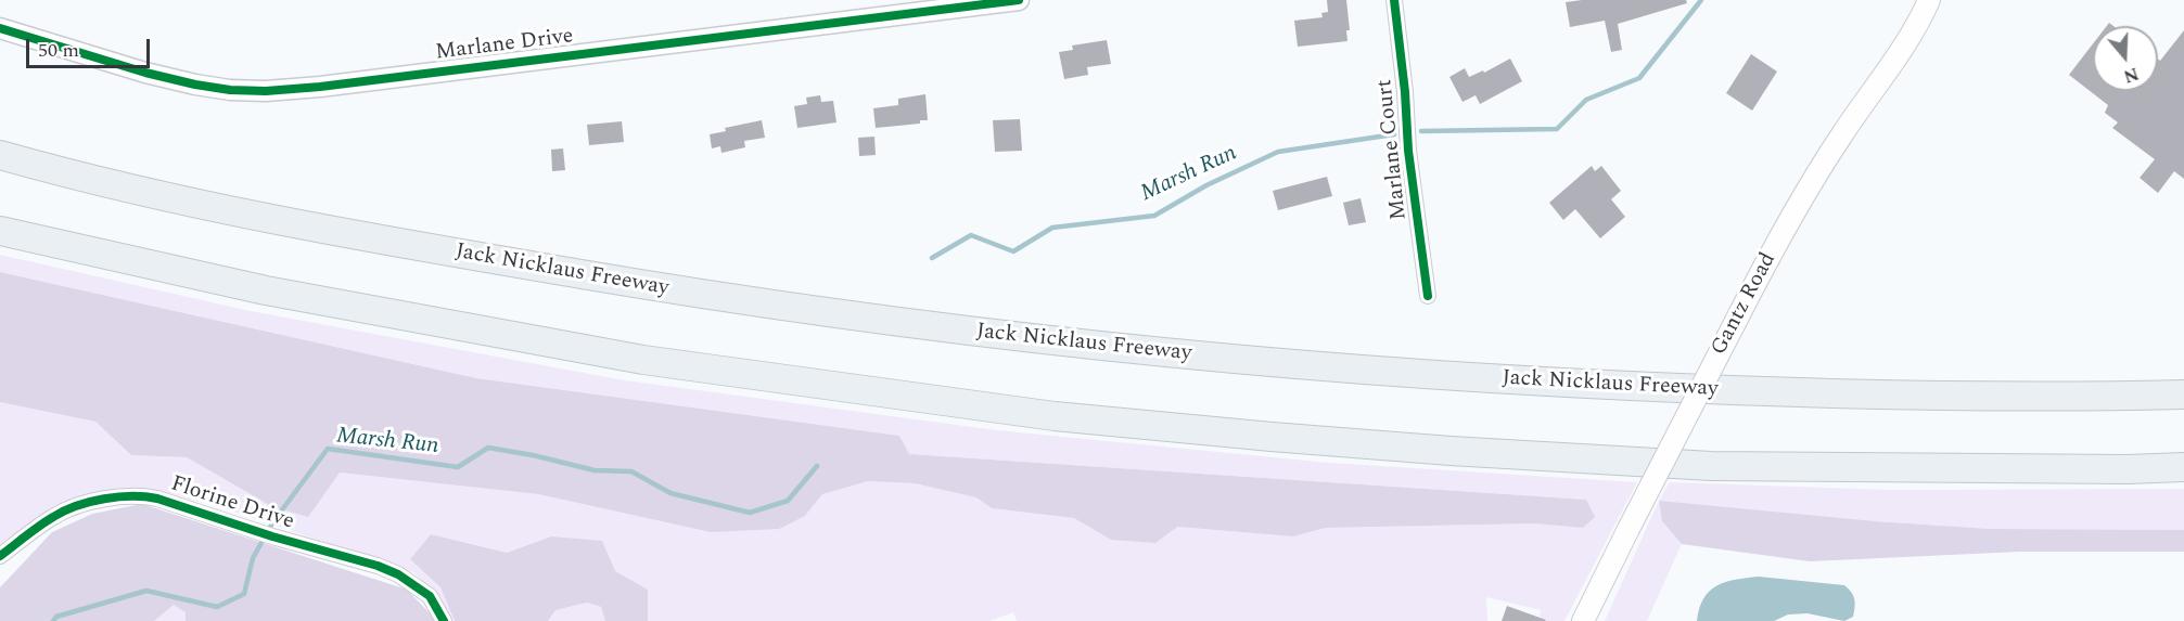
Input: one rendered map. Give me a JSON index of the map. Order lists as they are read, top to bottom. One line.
{"streets":{"highway":["Jack Nicklaus Freeway"],"main road":["Gantz Road"],"street":["Marlane Drive","Marlane Court","Florine Drive"]},"water":["Marsh Run"],"scale_bar":"50 m","north":"bottom"}
